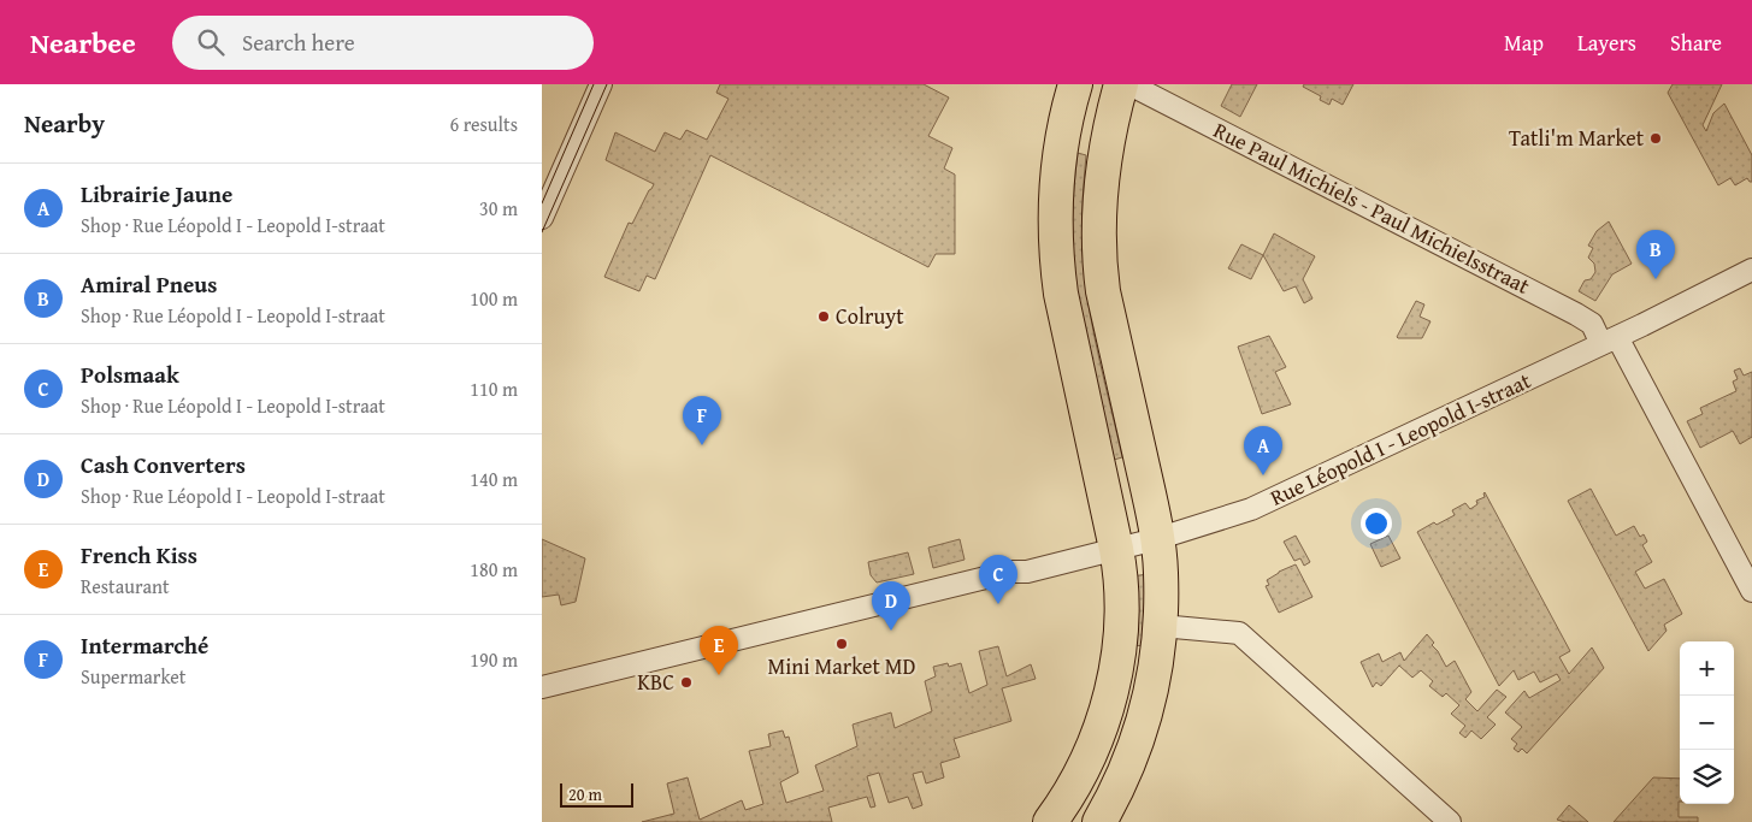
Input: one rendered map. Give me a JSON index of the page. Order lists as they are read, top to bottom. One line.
{"streets":{"street":["Rue Paul Michiels - Paul Michielsstraat","Rue Léopold I - Leopold I-straat"]},"crossings":[["Rue Paul Michiels - Paul Michielsstraat","Rue Léopold I - Leopold I-straat"]],"places":["Tatli'm Market","Colruyt","Mini Market MD","KBC"],"scale_bar":"20 m","page":{"header":"Nearbee","search":"Search here","nav":["Map","Layers","Share"],"heading":["Nearby","6 results"],"list":[{"mark":"A","name":"Librairie Jaune","note":"Shop · Rue Léopold I - Leopold I-straat","value":"30 m"},{"mark":"B","name":"Amiral Pneus","note":"Shop · Rue Léopold I - Leopold I-straat","value":"100 m"},{"mark":"C","name":"Polsmaak","note":"Shop · Rue Léopold I - Leopold I-straat","value":"110 m"},{"mark":"D","name":"Cash Converters","note":"Shop · Rue Léopold I - Leopold I-straat","value":"140 m"},{"mark":"E","name":"French Kiss","note":"Restaurant","value":"180 m"},{"mark":"F","name":"Intermarché","note":"Supermarket","value":"190 m"}],"pins":["B","F","A","C","D","E"],"map_buttons":["+","−"],"scale":"20 m"}}
